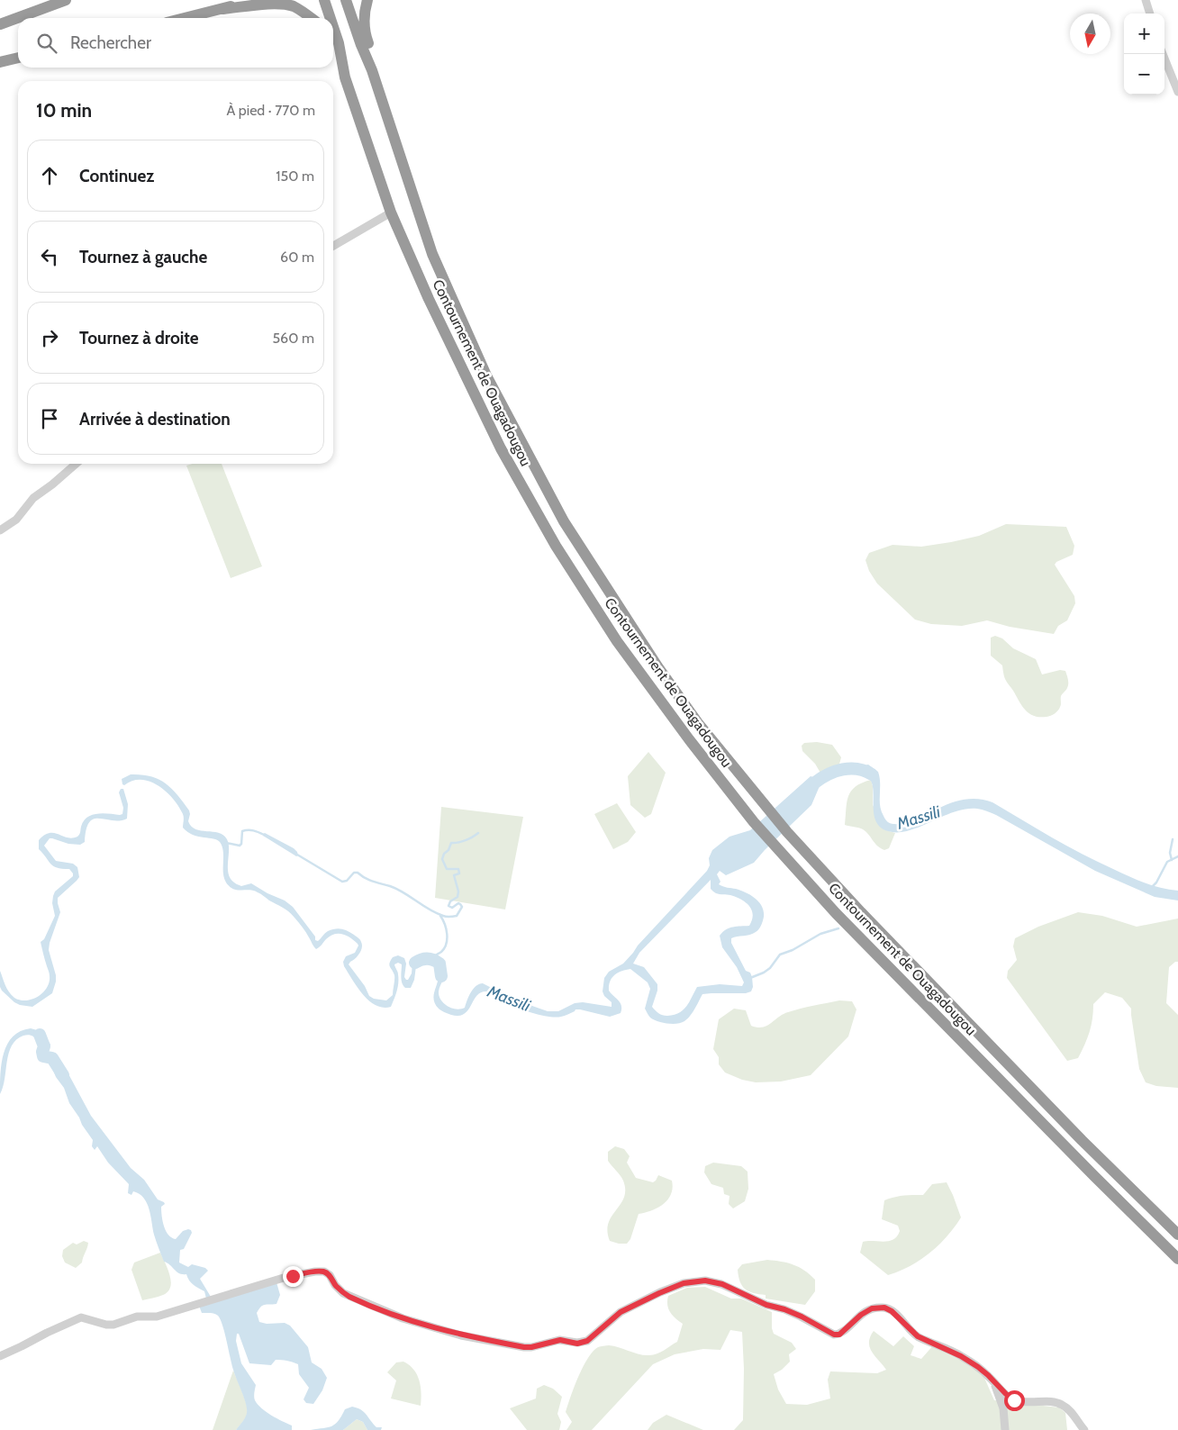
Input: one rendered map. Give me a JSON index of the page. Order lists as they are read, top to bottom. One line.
{"streets":{"highway":["Contournement de Ouagadougou"]},"water":["Massili"],"north":"bottom","page":{"map_buttons":["+","−"],"search":"Rechercher","heading":["10 min","À pied · 770 m"],"list":[["Continuez","150 m"],["Tournez à gauche","60 m"],["Tournez à droite","560 m"],"Arrivée à destination"]}}
